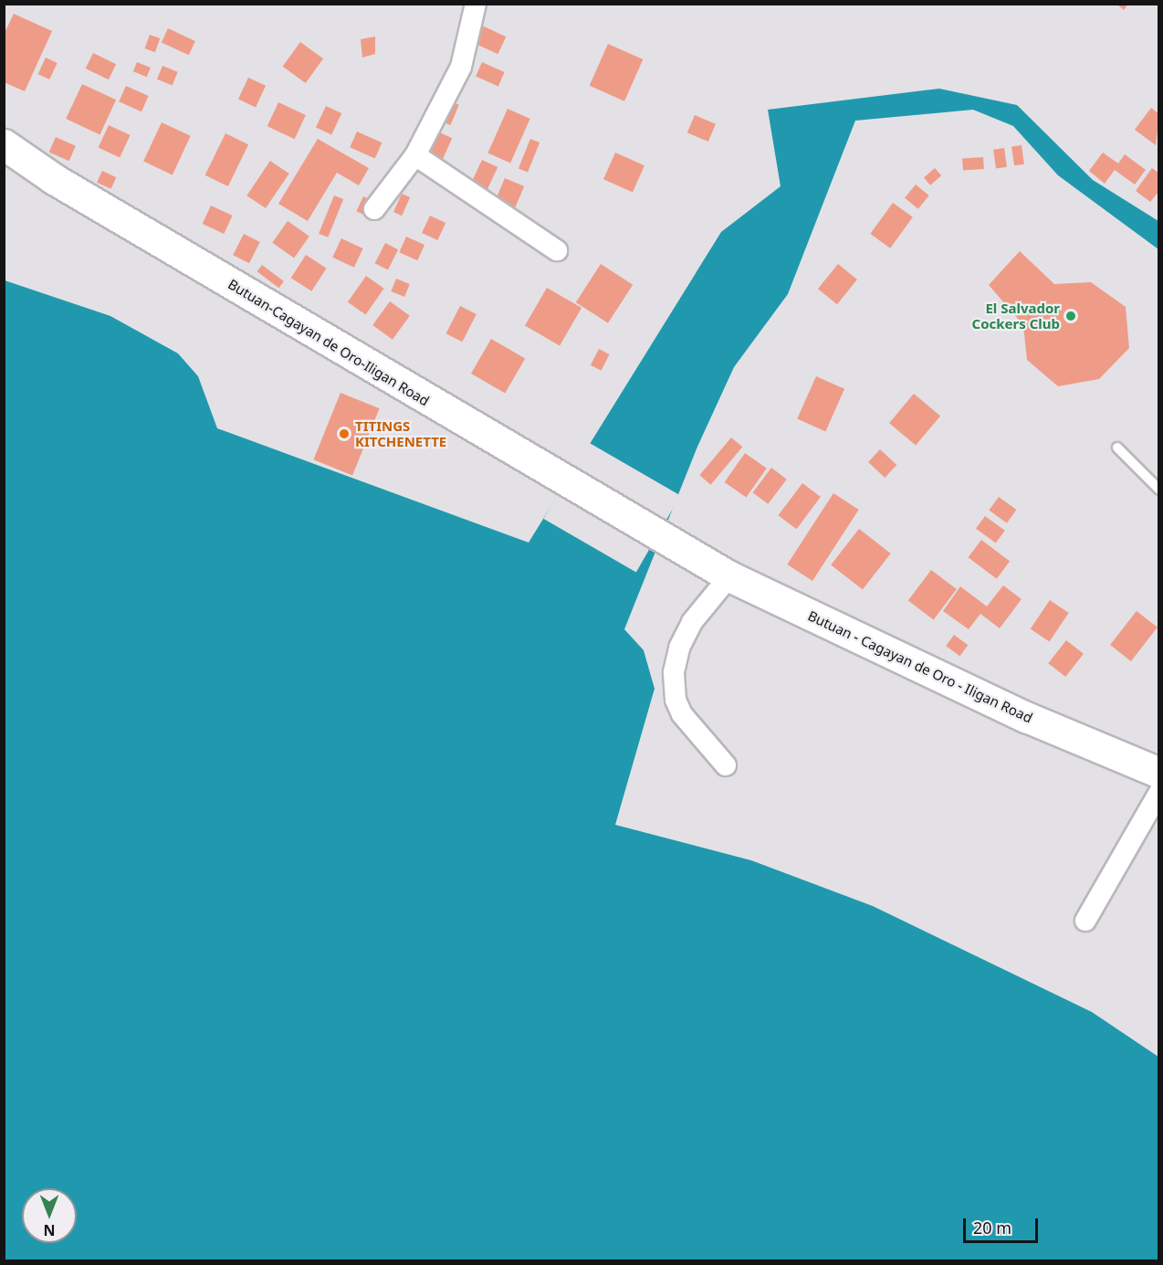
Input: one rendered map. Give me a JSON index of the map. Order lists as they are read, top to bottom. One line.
{"streets":{"highway":["Butuan-Cagayan de Oro-Iligan Road","Butuan - Cagayan de Oro - Iligan Road"]},"crossings":[["Butuan-Cagayan de Oro-Iligan Road","Butuan - Cagayan de Oro - Iligan Road"]],"places":["El Salvador Cockers Club","TITINGS KITCHENETTE"],"scale_bar":"20 m","north":"bottom"}
